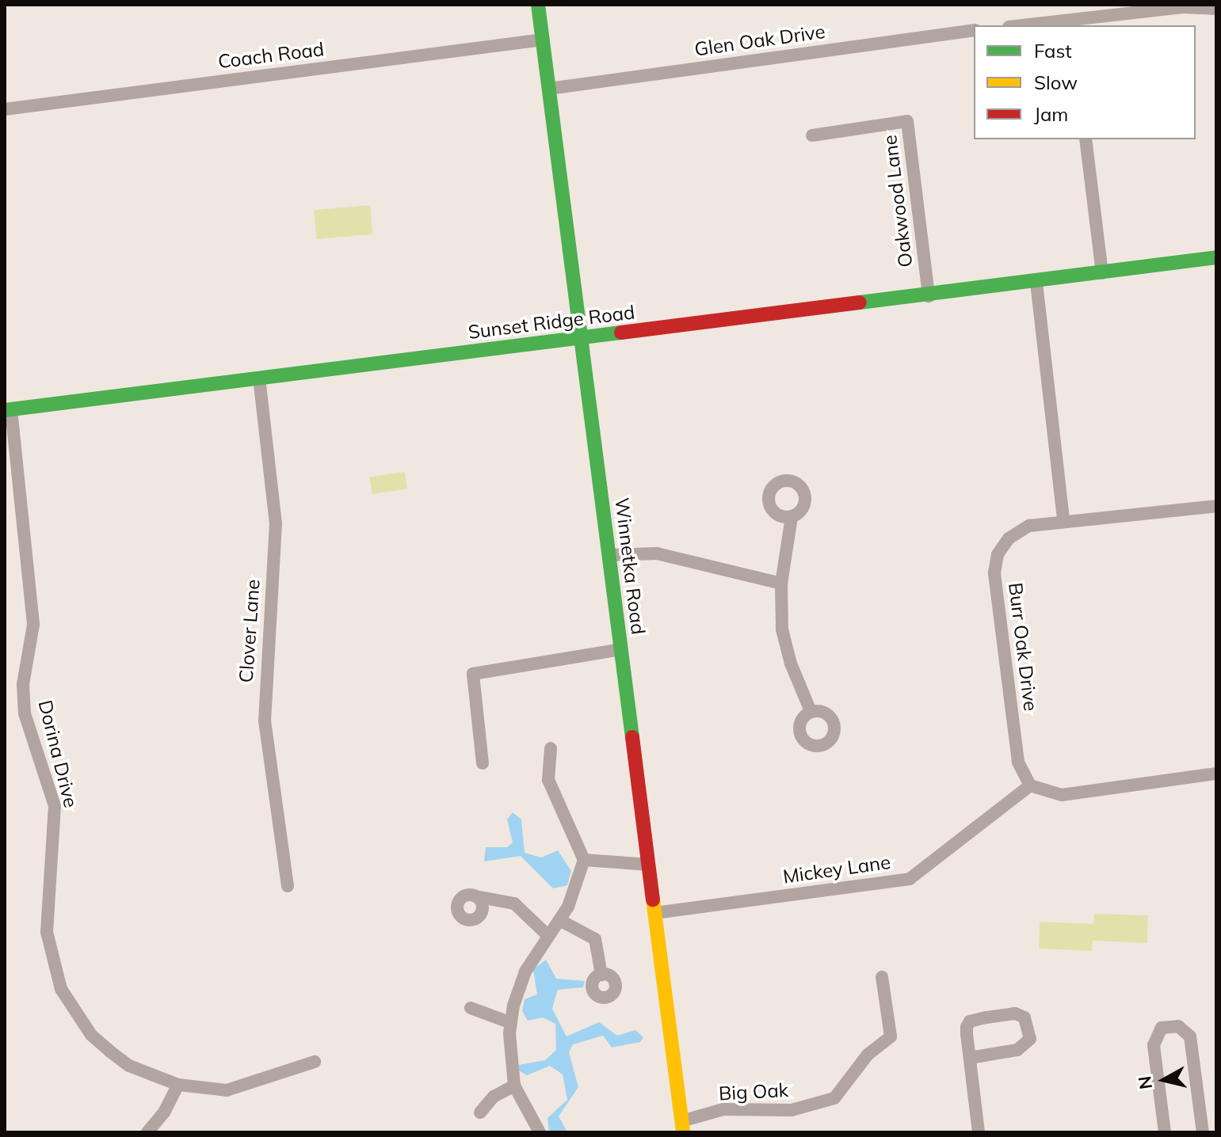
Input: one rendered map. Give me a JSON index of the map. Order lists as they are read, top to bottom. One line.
{"streets":{"street":["Glen Oak Drive","Coach Road","Oakwood Lane","Sunset Ridge Road","Winnetka Road","Clover Lane","Burr Oak Drive","Dorina Drive","Mickey Lane","Big Oak"]},"crossings":[["Glen Oak Drive","Winnetka Road"],["Coach Road","Winnetka Road"],["Oakwood Lane","Sunset Ridge Road"],["Sunset Ridge Road","Winnetka Road"],["Sunset Ridge Road","Clover Lane"],["Sunset Ridge Road","Dorina Drive"],["Winnetka Road","Mickey Lane"],["Winnetka Road","Big Oak"],["Burr Oak Drive","Mickey Lane"]],"legend":["Fast","Slow","Jam"],"north":"left"}
